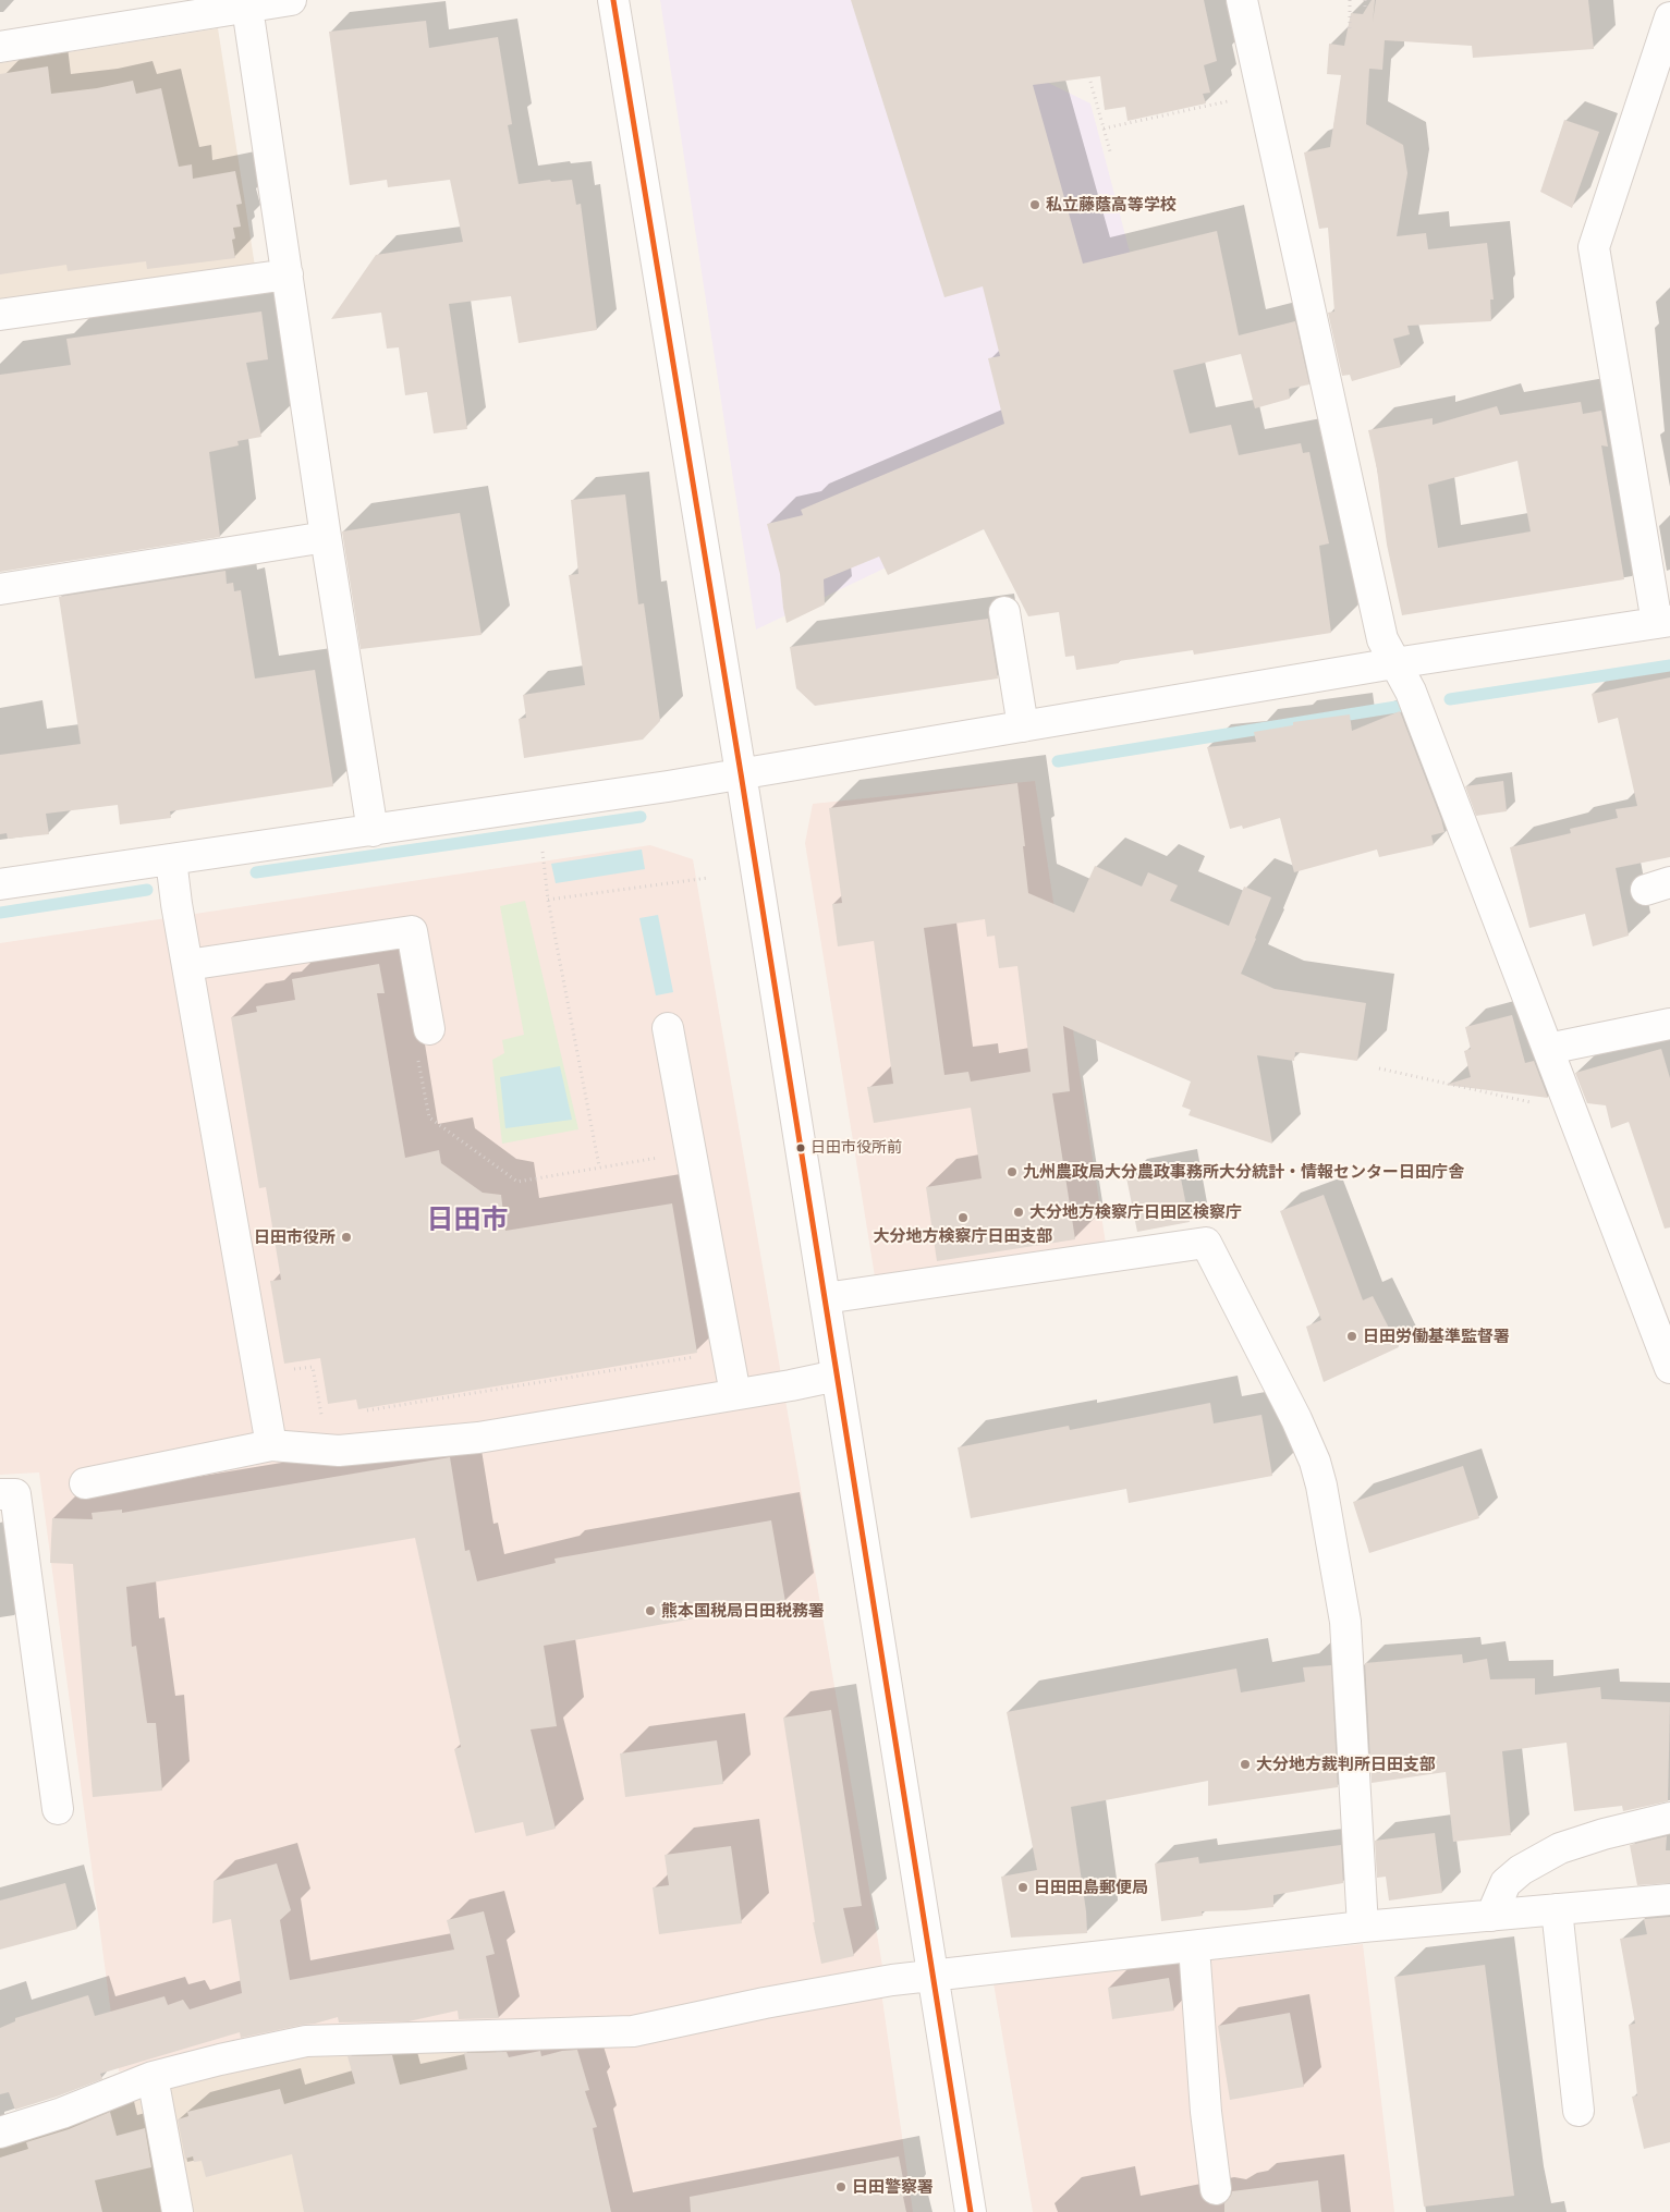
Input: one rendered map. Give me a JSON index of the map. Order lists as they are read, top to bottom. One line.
{"districts":["日田市"],"places":["私立藤蔭高等学校","日田市役所前","九州農政局大分農政事務所大分統計・情報センター日田庁舎","大分地方検察庁日田区検察庁","大分地方検察庁日田支部","日田市役所","日田労働基準監督署","熊本国税局日田税務署","大分地方裁判所日田支部","日田田島郵便局","日田警察署"]}
